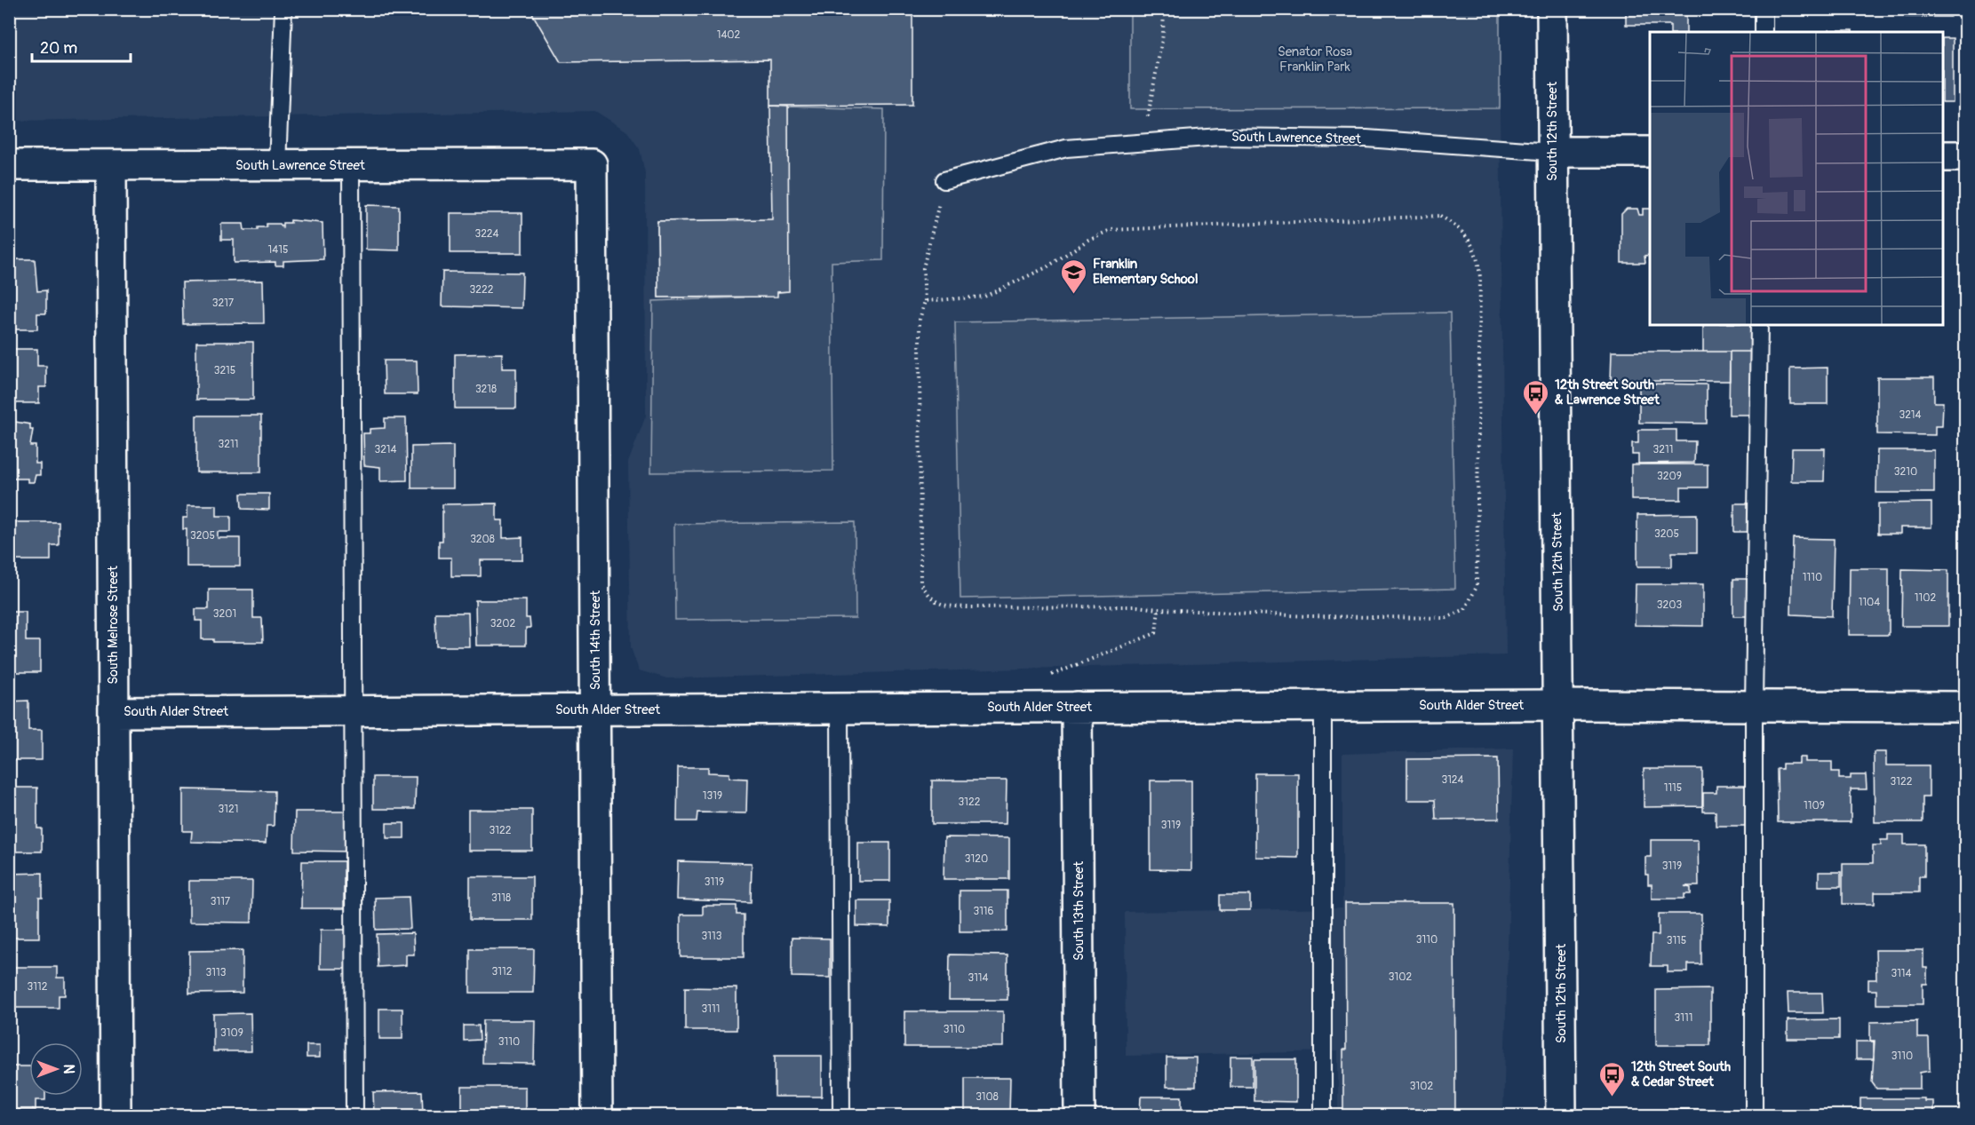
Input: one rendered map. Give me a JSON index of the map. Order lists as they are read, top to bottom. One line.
{"streets":{"street":["South 12th Street","South Lawrence Street","South Melrose Street","South 14th Street","South Alder Street","South 13th Street"]},"crossings":[["South 12th Street","South Lawrence Street"],["South 12th Street","South Alder Street"],["South Lawrence Street","South Melrose Street"],["South Lawrence Street","South 14th Street"],["South Melrose Street","South Alder Street"],["South 14th Street","South Alder Street"],["South Alder Street","South 13th Street"]],"parks":["Senator Rosa Franklin Park"],"places":{"school or university":["Franklin Elementary School"],"bus stop":["12th Street South & Lawrence Street","12th Street South & Cedar Street"]},"house_numbers":["1402","3224","1415","3222","3217","3215","3218","3214","3211","3214","3211","3210","3209","3205","3205","3208","1110","1102","1104","3203","3201","3202","3124","3122","1115","1319","3122","1109","3121","3119","3122","3120","3119","3119","3118","3117","3116","3113","3110","3115","3112","3113","3114","3102","3114","3112","3111","3111","3110","3109","3110","3110","3102","3108"],"scale_bar":"20 m","north":"right"}
